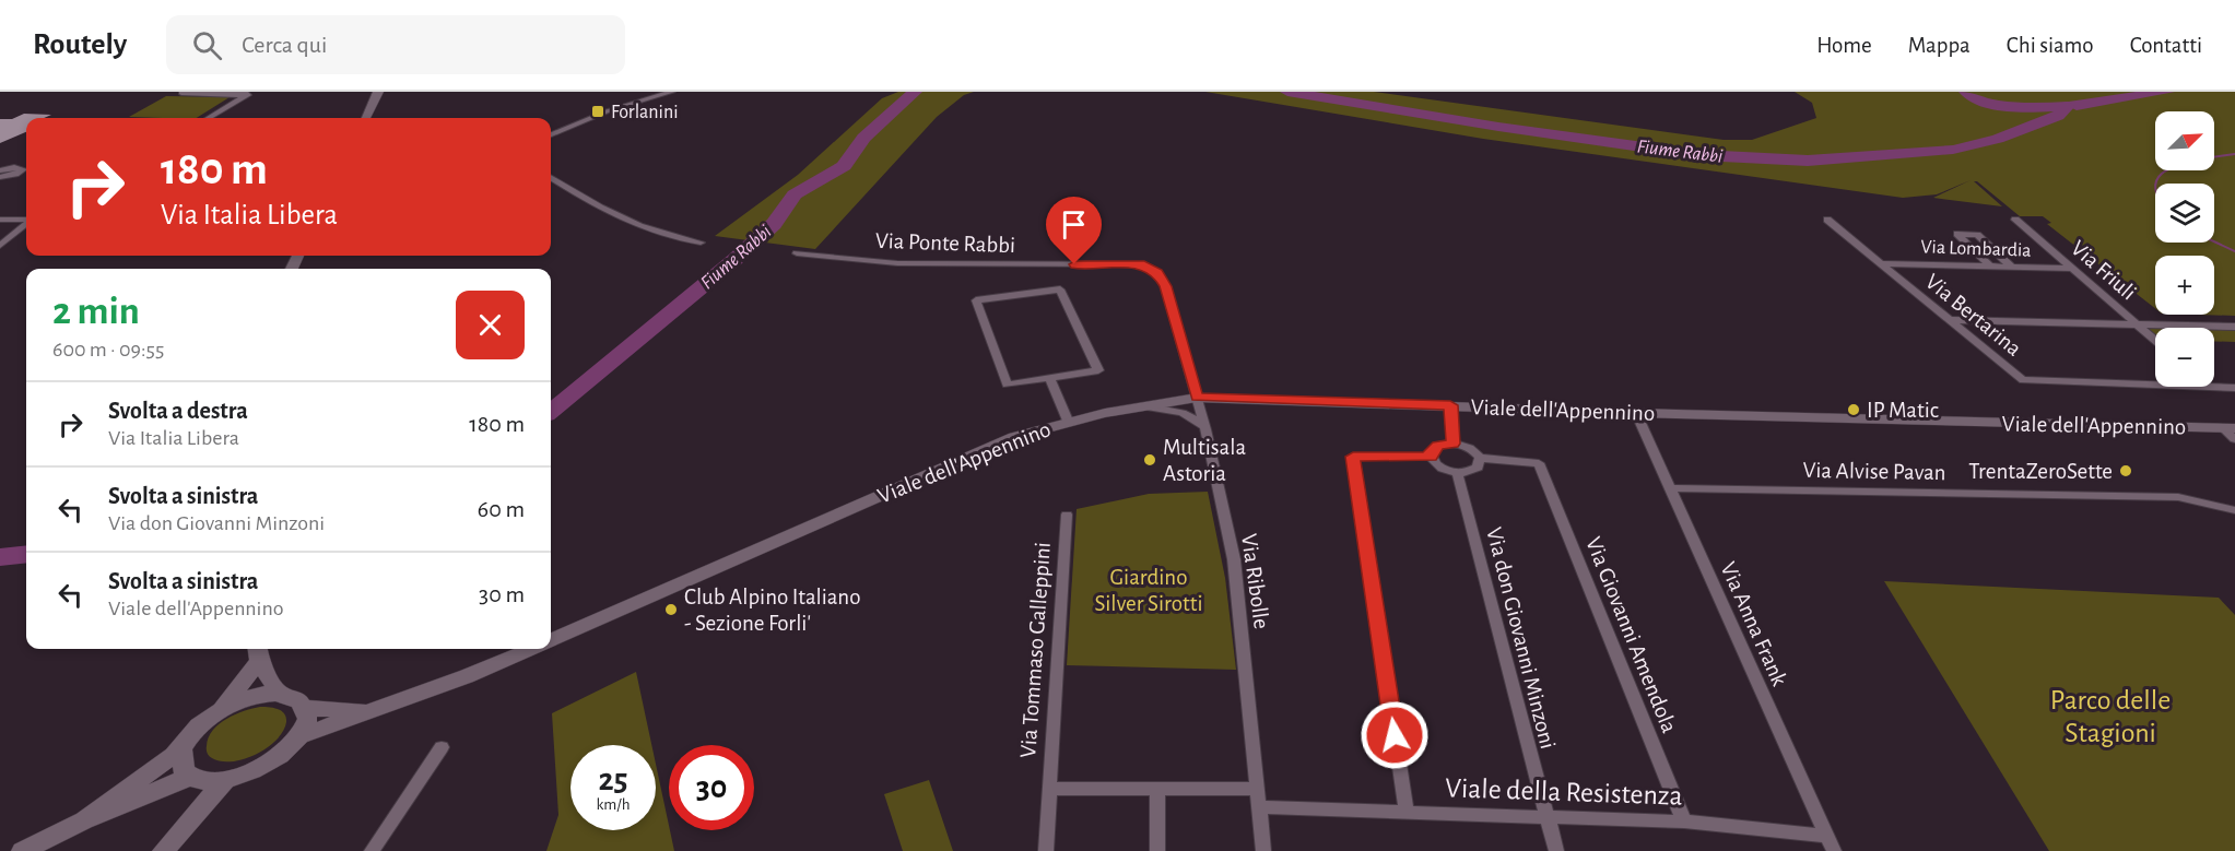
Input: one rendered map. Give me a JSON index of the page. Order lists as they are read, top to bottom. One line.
{"streets":{"main road":["Viale dell'Appennino"],"street":["Via Ponte Rabbi","Via Lombardia","Via Friuli","Via Bertarina","Via Alvise Pavan","Via Ribolle","Via Anna Frank","Via Giovanni Amendola","Via don Giovanni Minzoni","Via Tommaso Galleppini","Viale della Resistenza"]},"crossings":[["Via Ponte Rabbi","Viale dell'Appennino"],["Via Ponte Rabbi","Via Ribolle"],["Via Lombardia","Via Friuli"],["Via Lombardia","Via Bertarina"],["Viale dell'Appennino","Via Ribolle"],["Viale dell'Appennino","Via Anna Frank"],["Via Alvise Pavan","Via Anna Frank"],["Via Ribolle","Via Tommaso Galleppini"],["Via Ribolle","Viale della Resistenza"],["Via Anna Frank","Viale della Resistenza"],["Via Giovanni Amendola","Viale della Resistenza"],["Via don Giovanni Minzoni","Viale della Resistenza"]],"water":["Fiume Rabbi"],"parks":["Giardino Silver Sirotti","Parco delle Stagioni"],"places":{"transit":["Forlanini"],"other":["IP Matic","Multisala Astoria","TrentaZeroSette","Club Alpino Italiano - Sezione Forli'"]},"north":"top right","page":{"header":"Routely","search":"Cerca qui","nav":["Home","Mappa","Chi siamo","Contatti"],"map_buttons":["+","−"],"turn":["180 m","Via Italia Libera"],"heading":["2 min","600 m · 09:55"],"list":[{"name":"Svolta a destra","note":"Via Italia Libera","value":"180 m"},{"name":"Svolta a sinistra","note":"Via don Giovanni Minzoni","value":"60 m"},{"name":"Svolta a sinistra","note":"Viale dell'Appennino","value":"30 m"}],"speed":"25 km/h","limit":"30"}}
